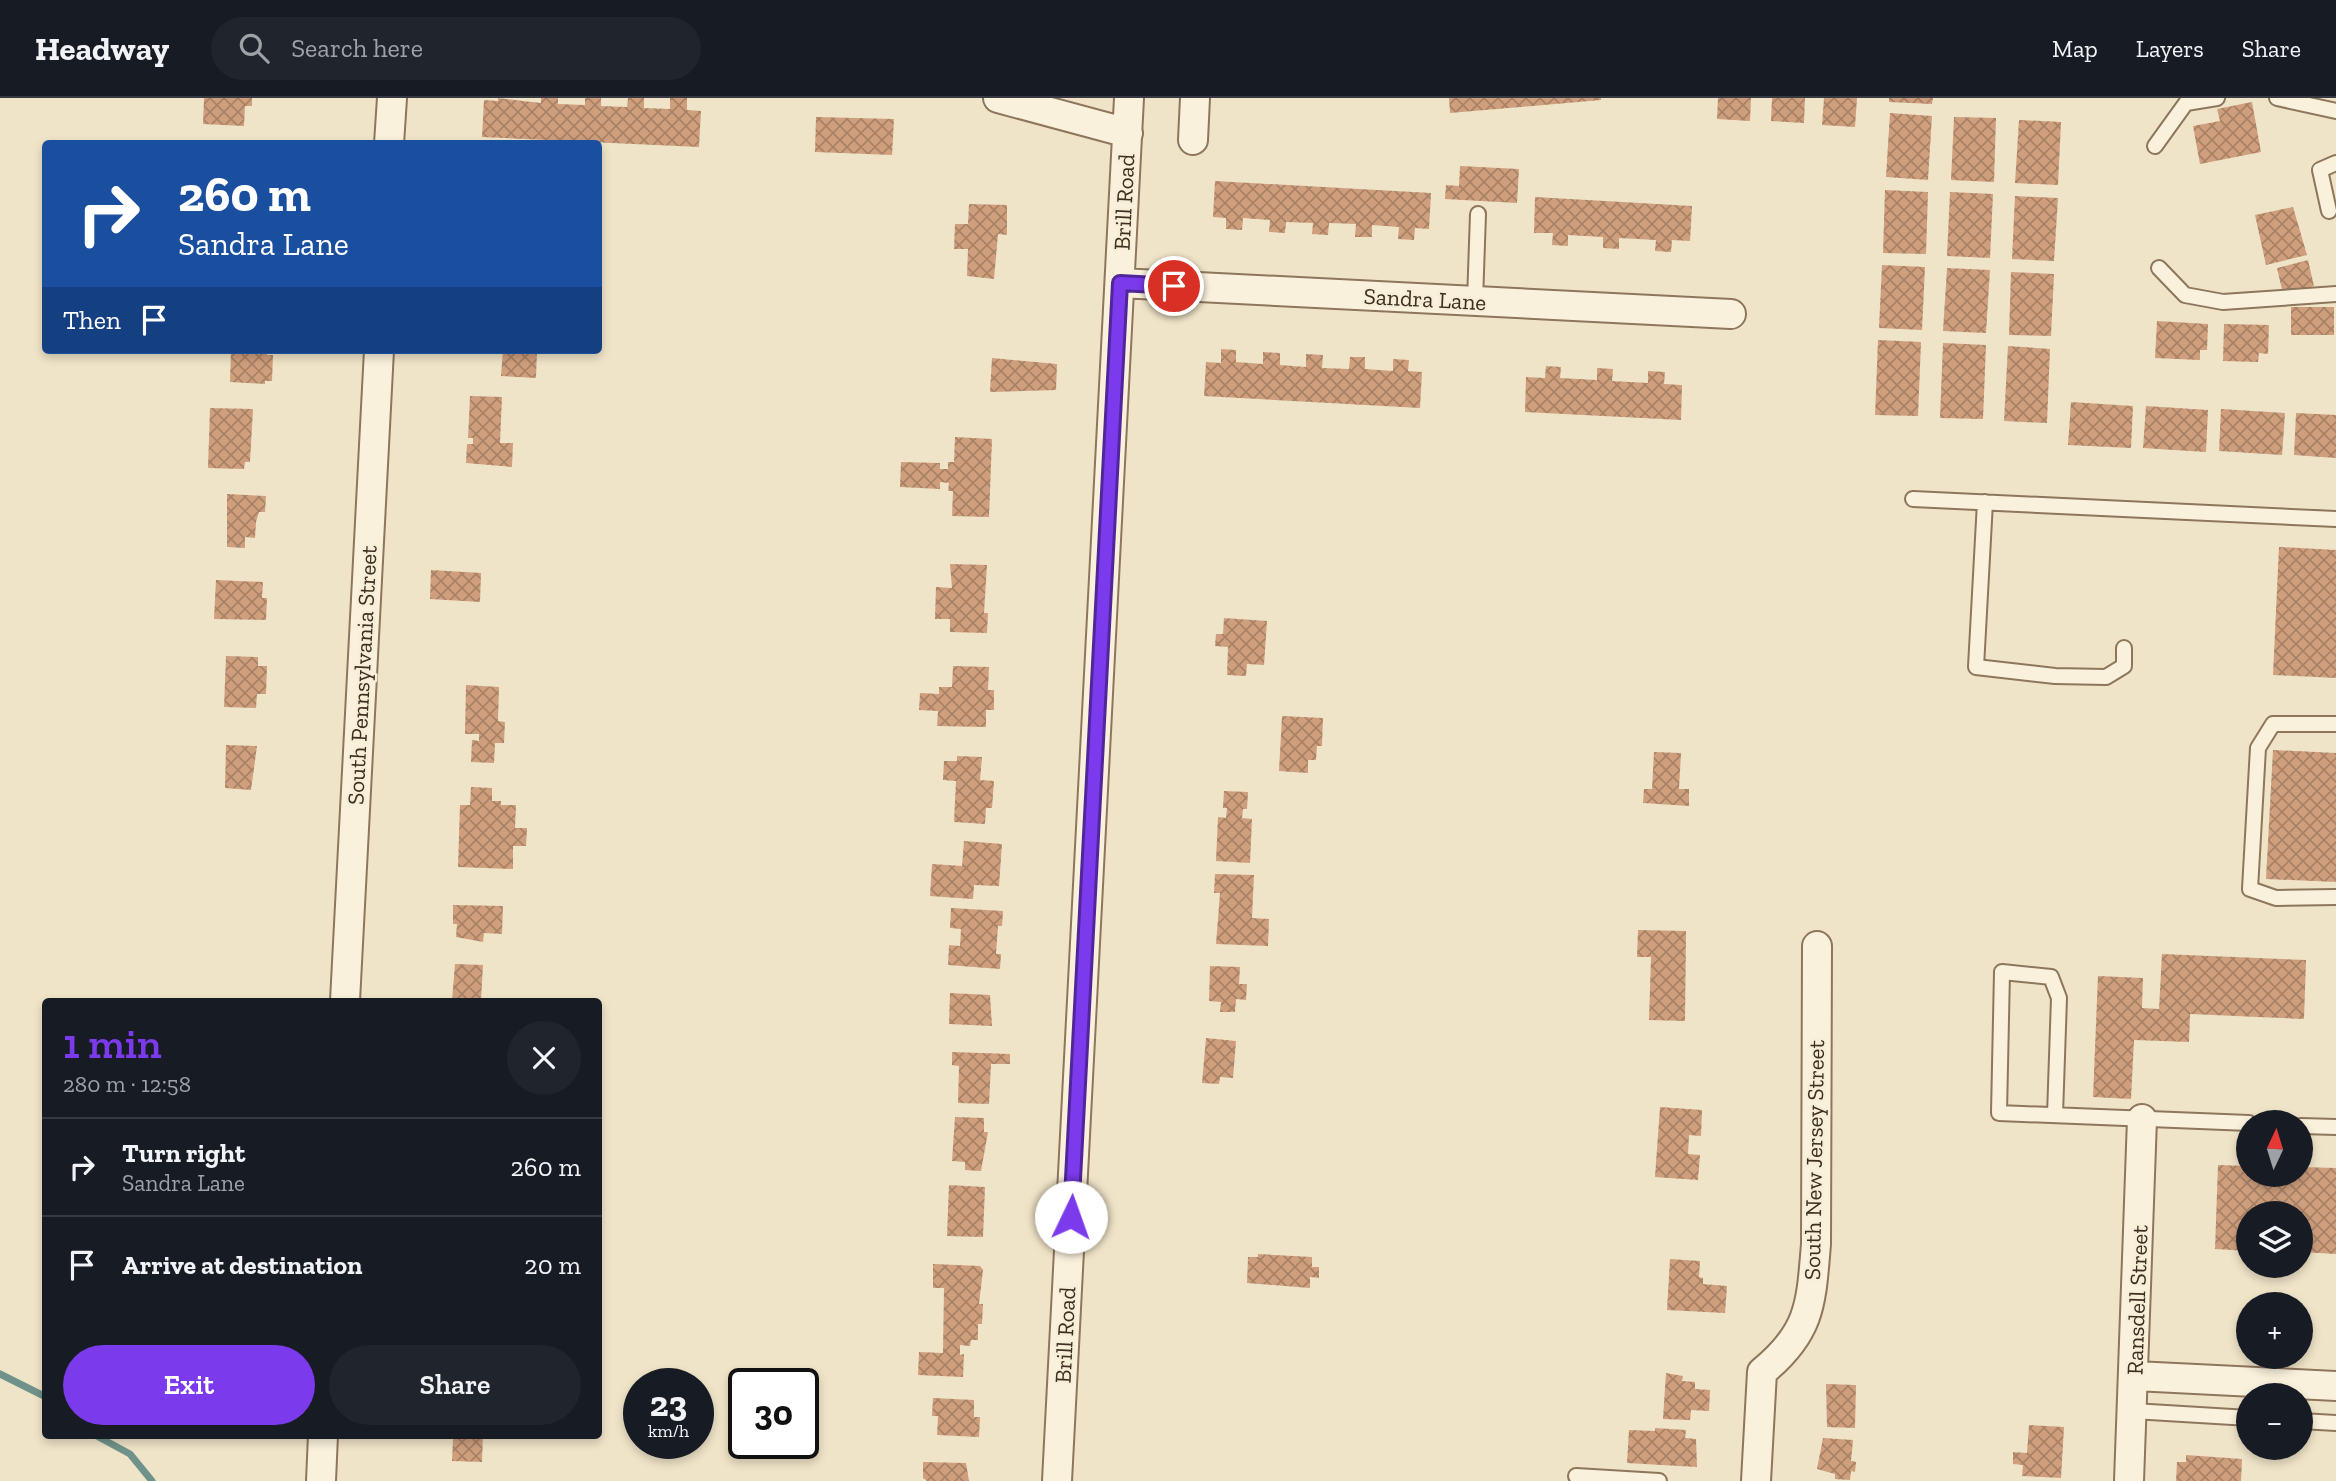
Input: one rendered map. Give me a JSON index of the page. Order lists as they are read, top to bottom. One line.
{"streets":{"street":["Brill Road","Sandra Lane","South Pennsylvania Street","South New Jersey Street","Ransdell Street"]},"crossings":[["Brill Road","Sandra Lane"]],"north":"top","page":{"header":"Headway","search":"Search here","nav":["Map","Layers","Share"],"turn":["260 m","Sandra Lane"],"then":"Then","heading":["1 min","280 m · 12:58"],"map_buttons":["+","−"],"list":[{"name":"Turn right","note":"Sandra Lane","value":"260 m"},{"name":"Arrive at destination","value":"20 m"}],"buttons":["Exit","Share"],"speed":"23 km/h","limit":"30"}}
